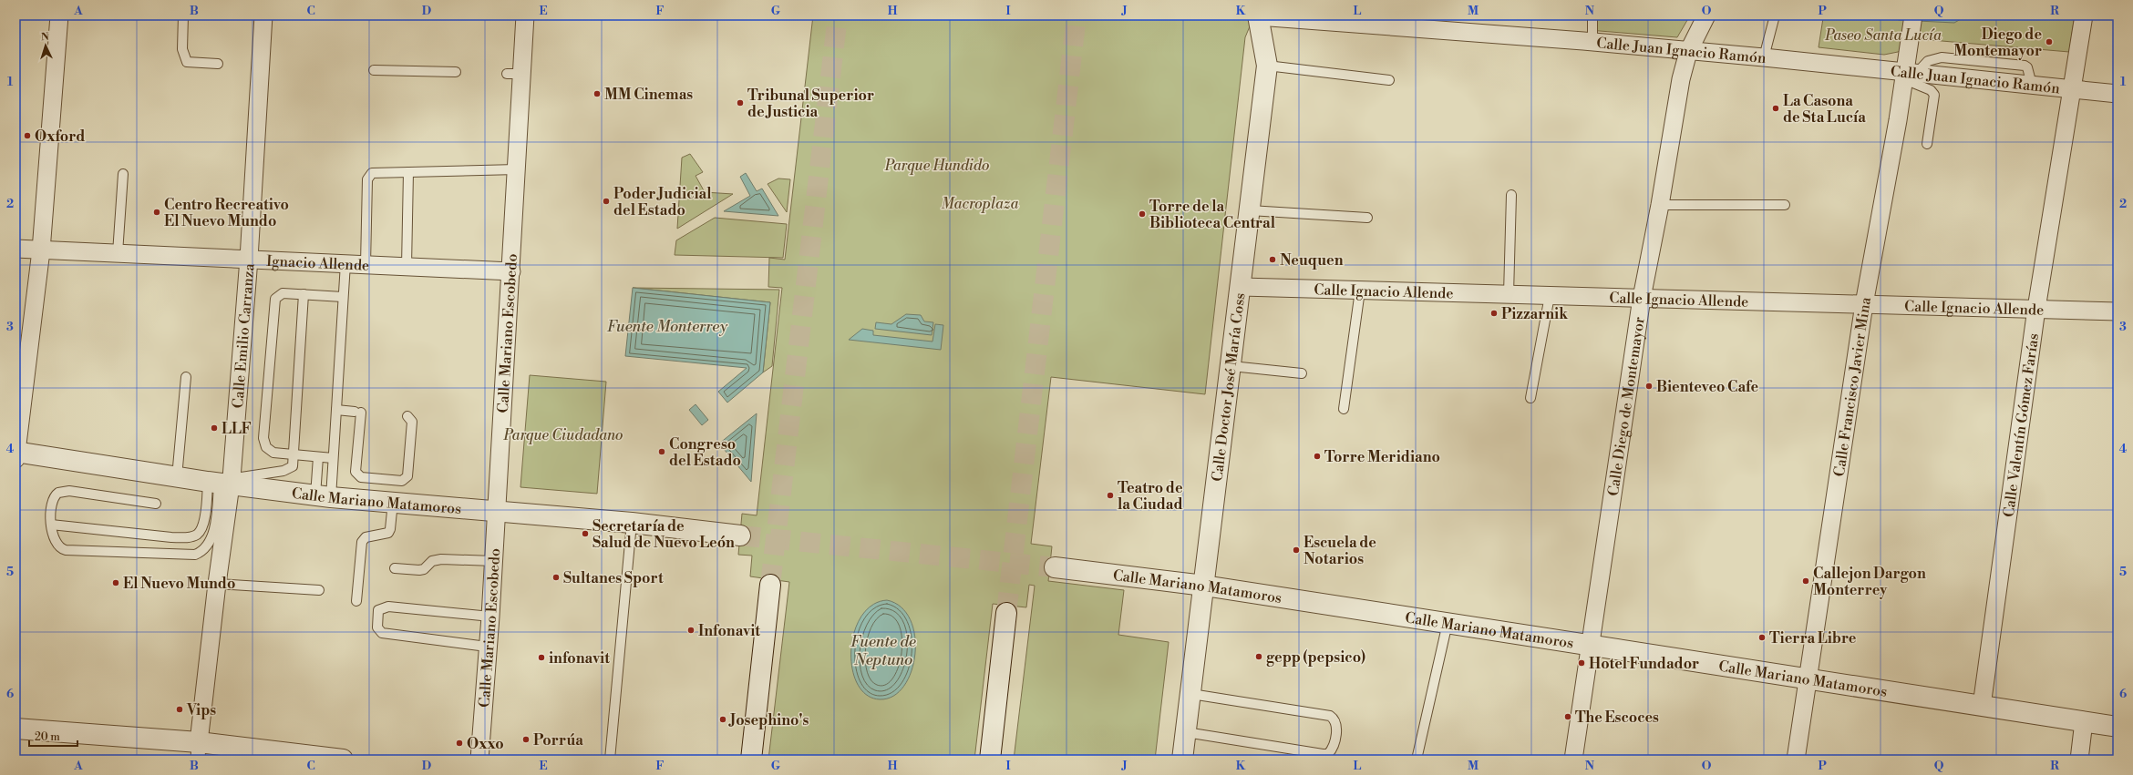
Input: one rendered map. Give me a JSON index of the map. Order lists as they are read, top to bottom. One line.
{"streets":{"street":["Calle Juan Ignacio Ramón","Ignacio Allende","Calle Ignacio Allende","Calle Mariano Escobedo","Calle Emilio Carranza","Calle Doctor José María Coss","Calle Francisco Javier Mina","Calle Diego de Montemayor","Calle Valentín Gómez Farías","Calle Mariano Matamoros"]},"crossings":[["Calle Juan Ignacio Ramón","Calle Doctor José María Coss"],["Calle Juan Ignacio Ramón","Calle Francisco Javier Mina"],["Calle Juan Ignacio Ramón","Calle Diego de Montemayor"],["Calle Juan Ignacio Ramón","Calle Valentín Gómez Farías"],["Ignacio Allende","Calle Mariano Escobedo"],["Ignacio Allende","Calle Emilio Carranza"],["Calle Ignacio Allende","Calle Doctor José María Coss"],["Calle Ignacio Allende","Calle Francisco Javier Mina"],["Calle Ignacio Allende","Calle Diego de Montemayor"],["Calle Ignacio Allende","Calle Valentín Gómez Farías"],["Calle Mariano Escobedo","Calle Mariano Matamoros"],["Calle Emilio Carranza","Calle Mariano Matamoros"],["Calle Doctor José María Coss","Calle Mariano Matamoros"],["Calle Francisco Javier Mina","Calle Mariano Matamoros"],["Calle Diego de Montemayor","Calle Mariano Matamoros"],["Calle Valentín Gómez Farías","Calle Mariano Matamoros"]],"water":["Fuente Monterrey","Fuente de Neptuno"],"parks":["Paseo Santa Lucía","Parque Hundido","Macroplaza","Parque Ciudadano"],"places":["Diego de Montemayor","MM Cinemas","Tribunal Superior de Justicia","La Casona de Sta Lucía","Oxford","Poder Judicial del Estado","Centro Recreativo El Nuevo Mundo","Torre de la Biblioteca Central","Neuquen","Pizzarnik","Bienteveo Cafe","LLF","Congreso del Estado","Torre Meridiano","Teatro de la Ciudad","Secretaría de Salud de Nuevo León","Escuela de Notarios","Sultanes Sport","Callejon Dargon Monterrey","El Nuevo Mundo","Infonavit","Tierra Libre","gepp (pepsico)","infonavit","Hotel Fundador","Vips","The Escoces","Josephino's","Porrúa","Oxxo"],"scale_bar":"20 m","north":"top","grid":{"columns":["A","B","C","D","E","F","G","H","I","J","K","L","M","N","O","P","Q","R"],"rows":["1","2","3","4","5","6"]}}
